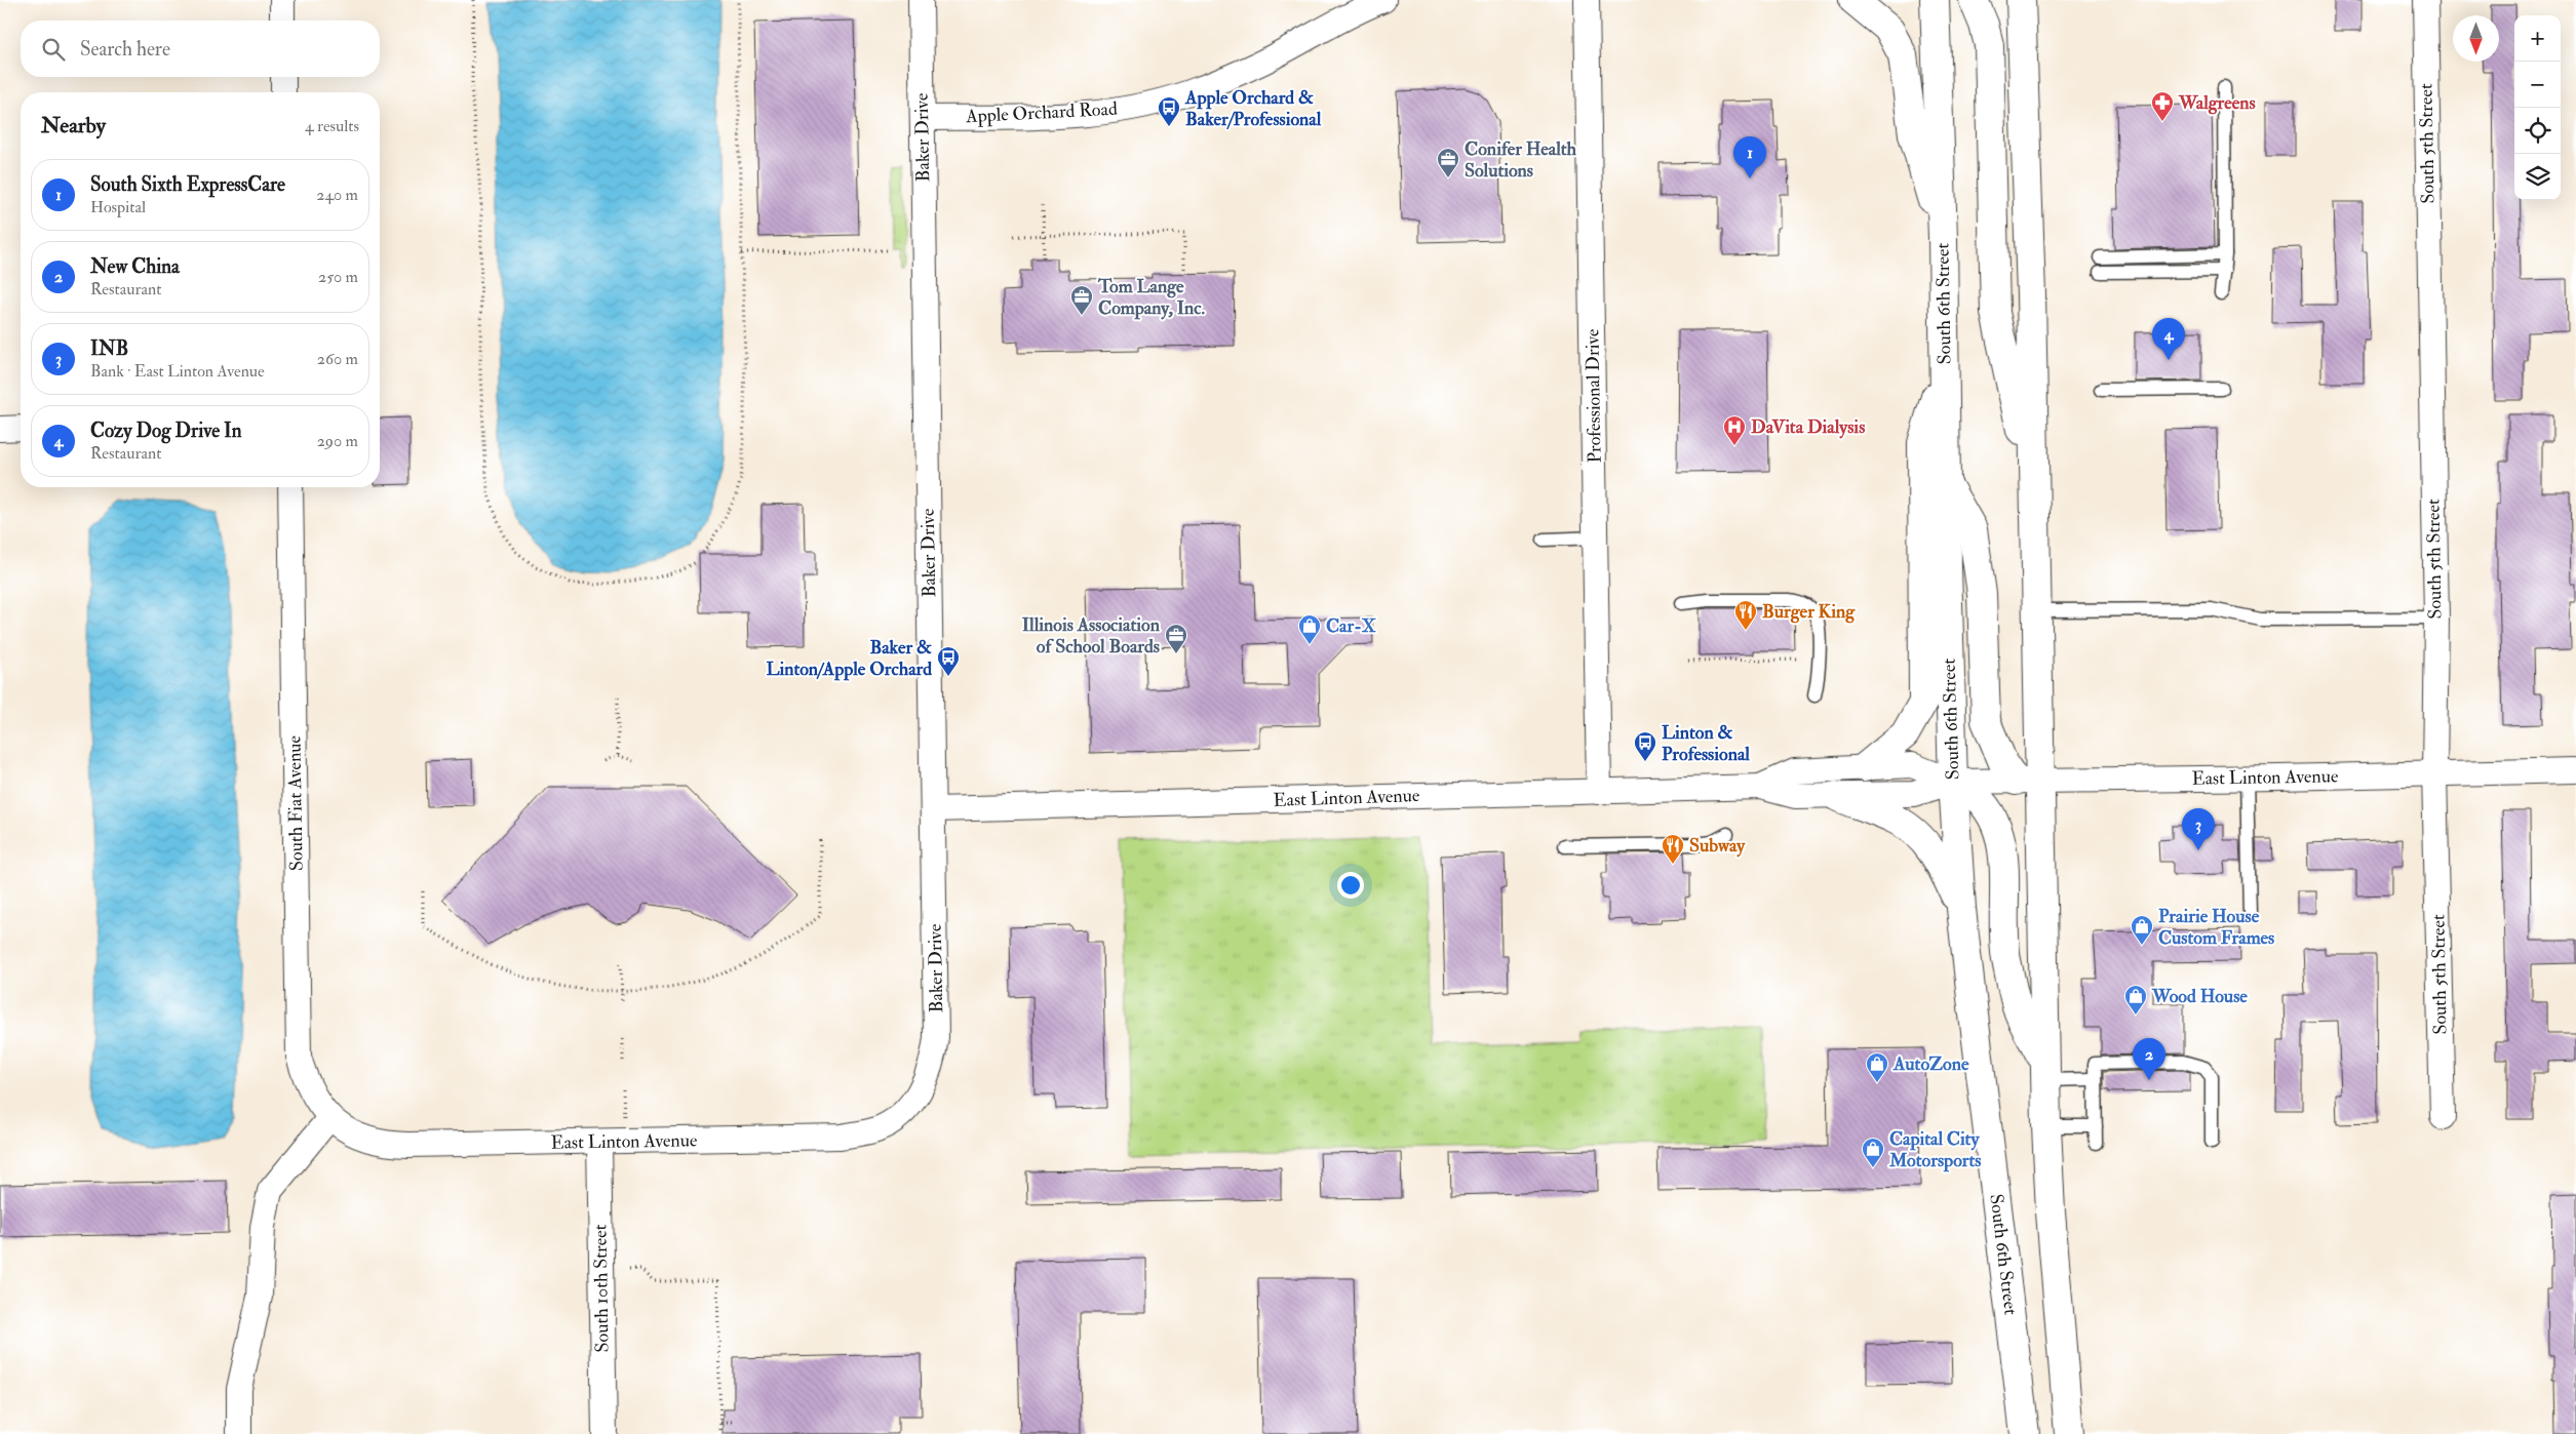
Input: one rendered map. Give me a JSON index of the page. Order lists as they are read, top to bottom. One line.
{"streets":{"main road":["South 6th Street"],"street":["Apple Orchard Road","Baker Drive","South 5th Street","Professional Drive","East Linton Avenue","South Fiat Avenue","South 10th Street"]},"crossings":[["Apple Orchard Road","Baker Drive"],["Baker Drive","East Linton Avenue"],["South 5th Street","East Linton Avenue"],["South 6th Street","East Linton Avenue"],["Professional Drive","East Linton Avenue"],["East Linton Avenue","South Fiat Avenue"],["East Linton Avenue","South 10th Street"]],"places":{"pharmacy":["Walgreens"],"bus stop":["Apple Orchard & Baker/Professional","Baker & Linton/Apple Orchard","Linton & Professional"],"office":["Conifer Health Solutions","Tom Lange Company, Inc.","Illinois Association of School Boards"],"hospital":["DaVita Dialysis"],"restaurant":["Burger King","Subway"],"shop":["Car-X","Prairie House Custom Frames","Wood House","AutoZone","Capital City Motorsports"]},"north":"bottom","page":{"map_buttons":["+","−"],"search":"Search here","heading":["Nearby","4 results"],"pins":["1","4","3","2"],"list":[{"mark":"1","name":"South Sixth ExpressCare","note":"Hospital","value":"240 m"},{"mark":"2","name":"New China","note":"Restaurant","value":"250 m"},{"mark":"3","name":"INB","note":"Bank · East Linton Avenue","value":"260 m"},{"mark":"4","name":"Cozy Dog Drive In","note":"Restaurant","value":"290 m"}]}}
